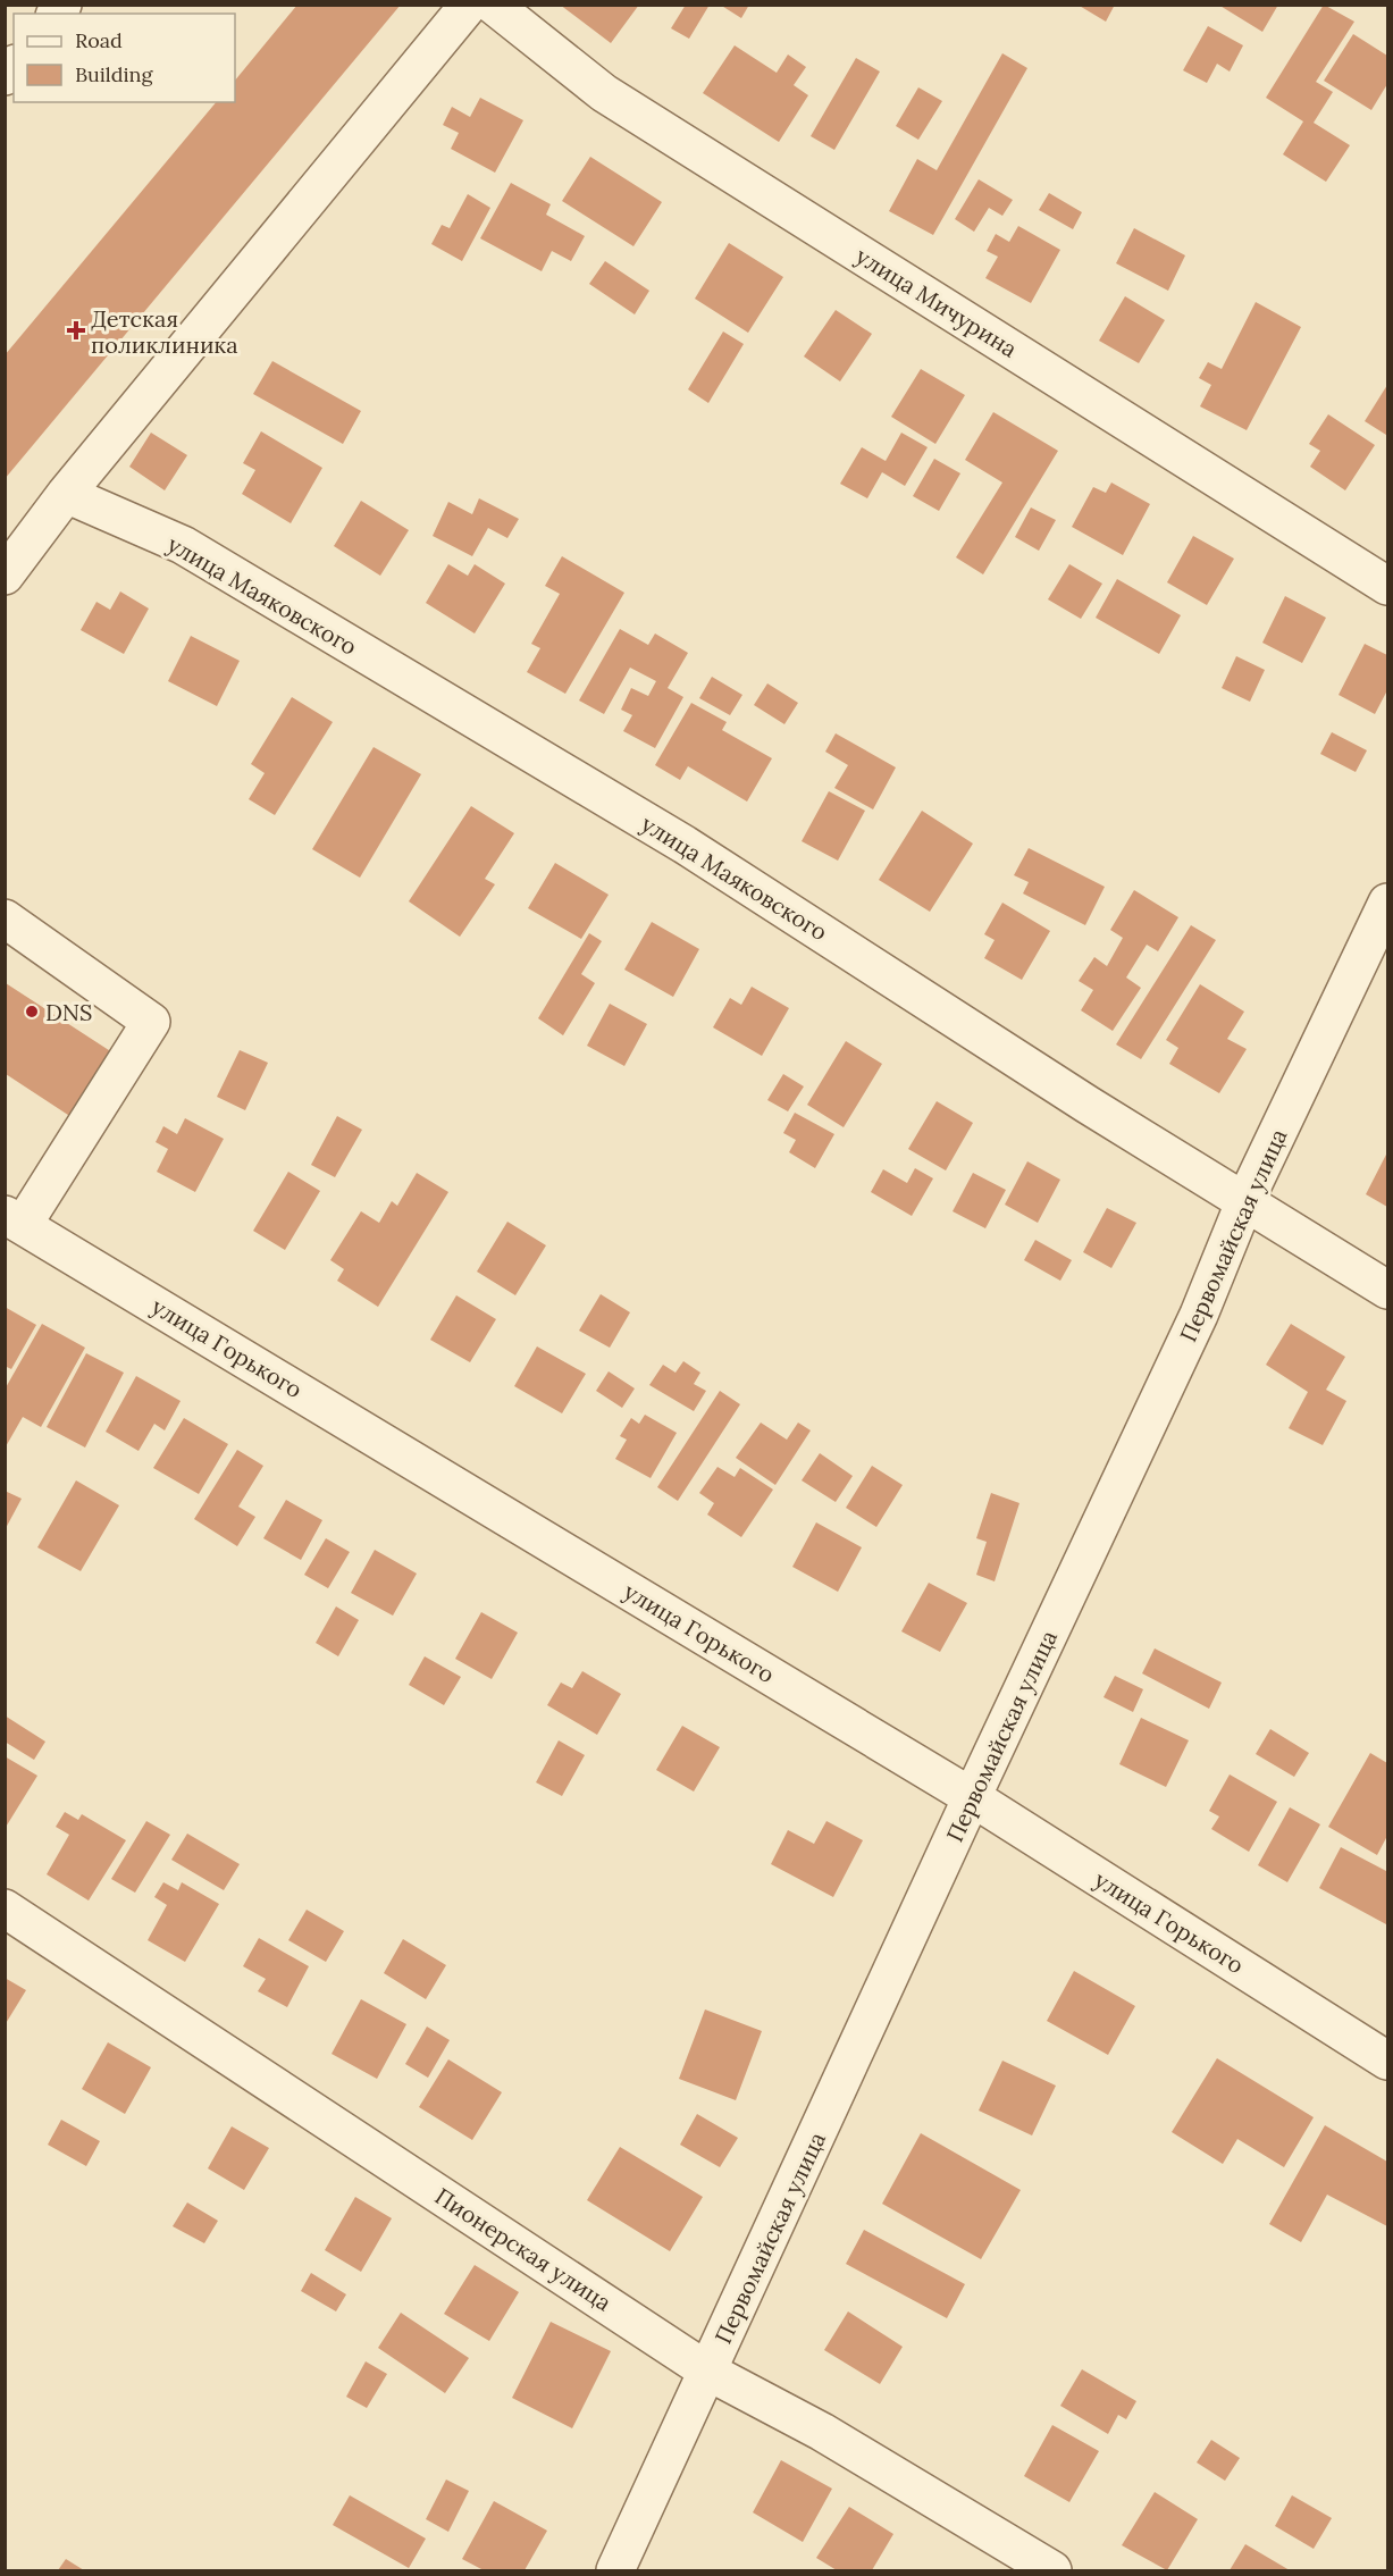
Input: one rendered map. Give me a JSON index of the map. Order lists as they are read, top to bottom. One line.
{"streets":{"street":["улица Мичурина","улица Маяковского","Первомайская улица","улица Горького","Пионерская улица"]},"crossings":[["улица Маяковского","Первомайская улица"],["Первомайская улица","улица Горького"],["Первомайская улица","Пионерская улица"]],"places":{"health":["Детская поликлиника"],"other":["DNS"]},"legend":["Road","Building"]}
